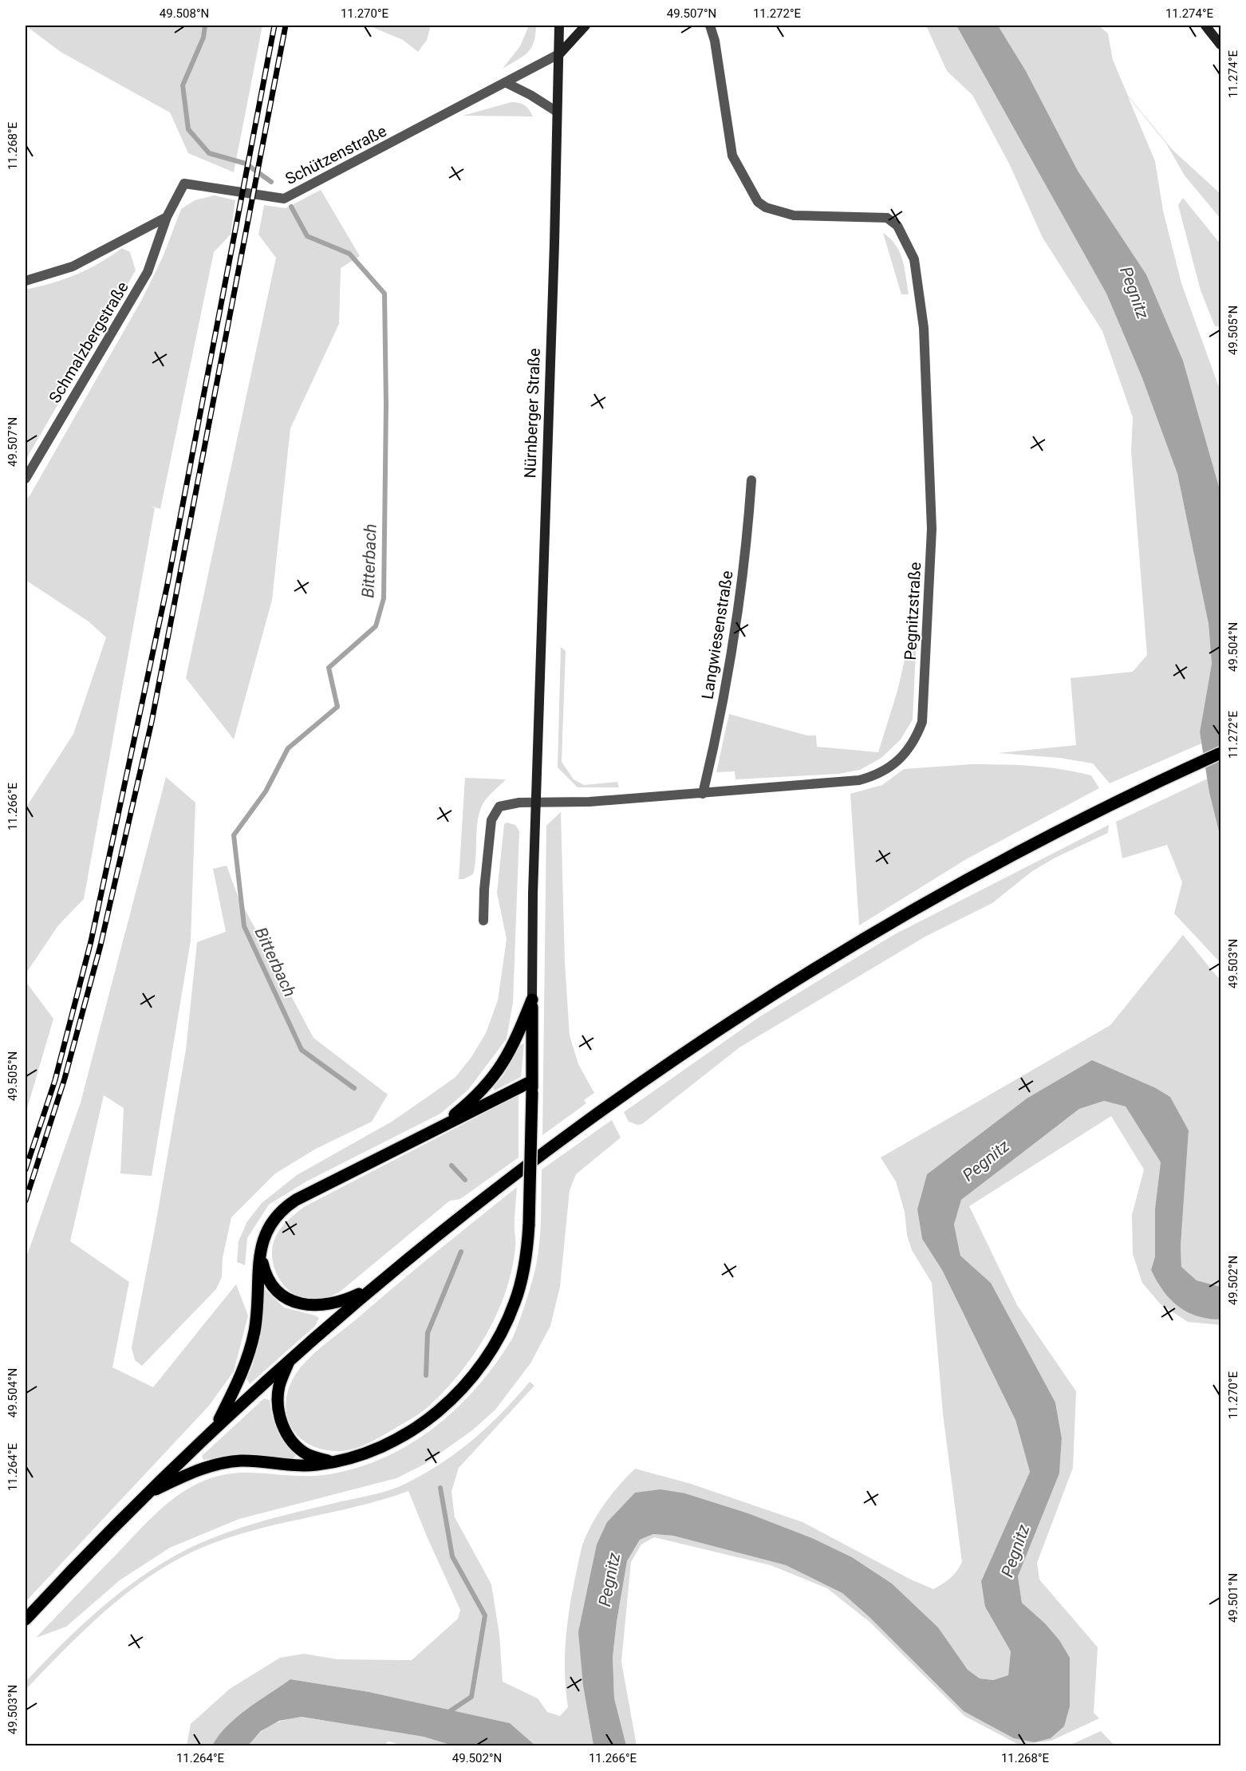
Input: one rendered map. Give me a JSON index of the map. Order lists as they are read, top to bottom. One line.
{"streets":{"main road":["Nürnberger Straße"],"street":["Schützenstraße","Schmalzbergstraße","Pegnitzstraße","Langwiesenstraße"]},"crossings":[["Schützenstraße","Schmalzbergstraße"],["Schützenstraße","Nürnberger Straße"],["Nürnberger Straße","Pegnitzstraße"],["Pegnitzstraße","Langwiesenstraße"]],"water":["Pegnitz","Bitterbach"],"coordinates":["49.508°N","11.270°E","49.507°N","11.272°E","11.274°E","11.268°E","49.505°N","49.504°N","11.266°E","49.503°N","49.502°N","11.264°E","49.501°N"]}
